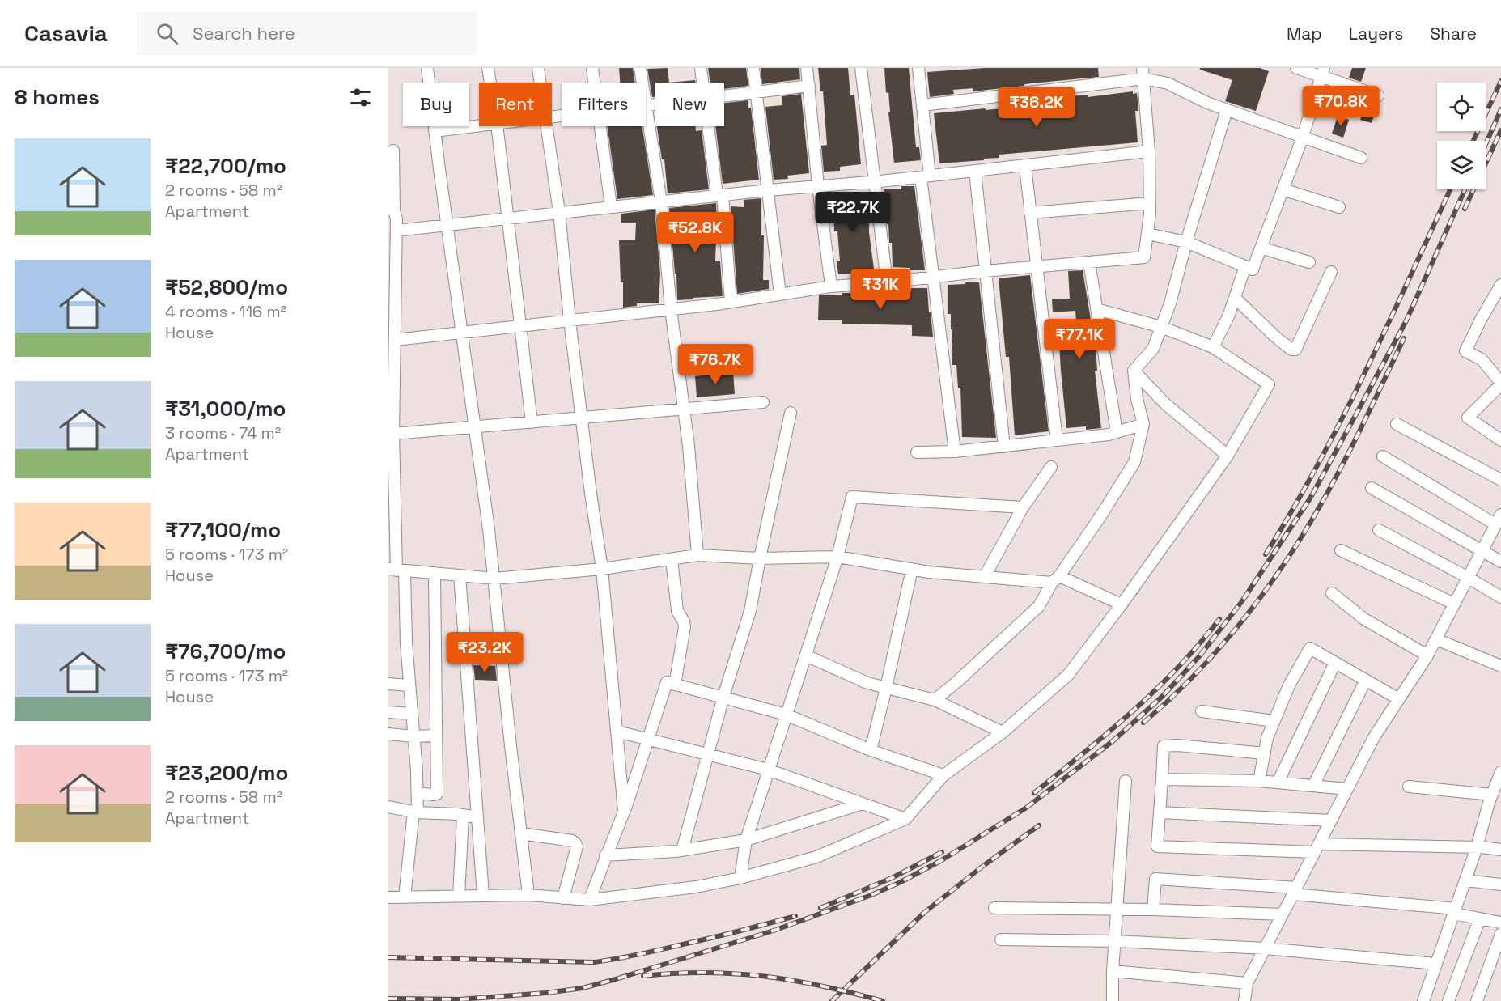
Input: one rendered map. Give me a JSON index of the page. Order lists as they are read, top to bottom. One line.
{"page":{"header":"Casavia","search":"Search here","nav":["Map","Layers","Share"],"heading":"8 homes","chip":["Buy","Rent","Filters","New"],"price":["₹70.8K","₹36.2K","₹22.7K","₹52.8K","₹31K","₹77.1K","₹76.7K","₹23.2K"],"list":[{"name":"₹22,700/mo","note":"2 rooms · 58 m² · Apartment"},{"name":"₹52,800/mo","note":"4 rooms · 116 m² · House"},{"name":"₹31,000/mo","note":"3 rooms · 74 m² · Apartment"},{"name":"₹77,100/mo","note":"5 rooms · 173 m² · House"},{"name":"₹76,700/mo","note":"5 rooms · 173 m² · House"},{"name":"₹23,200/mo","note":"2 rooms · 58 m² · Apartment"}]}}
